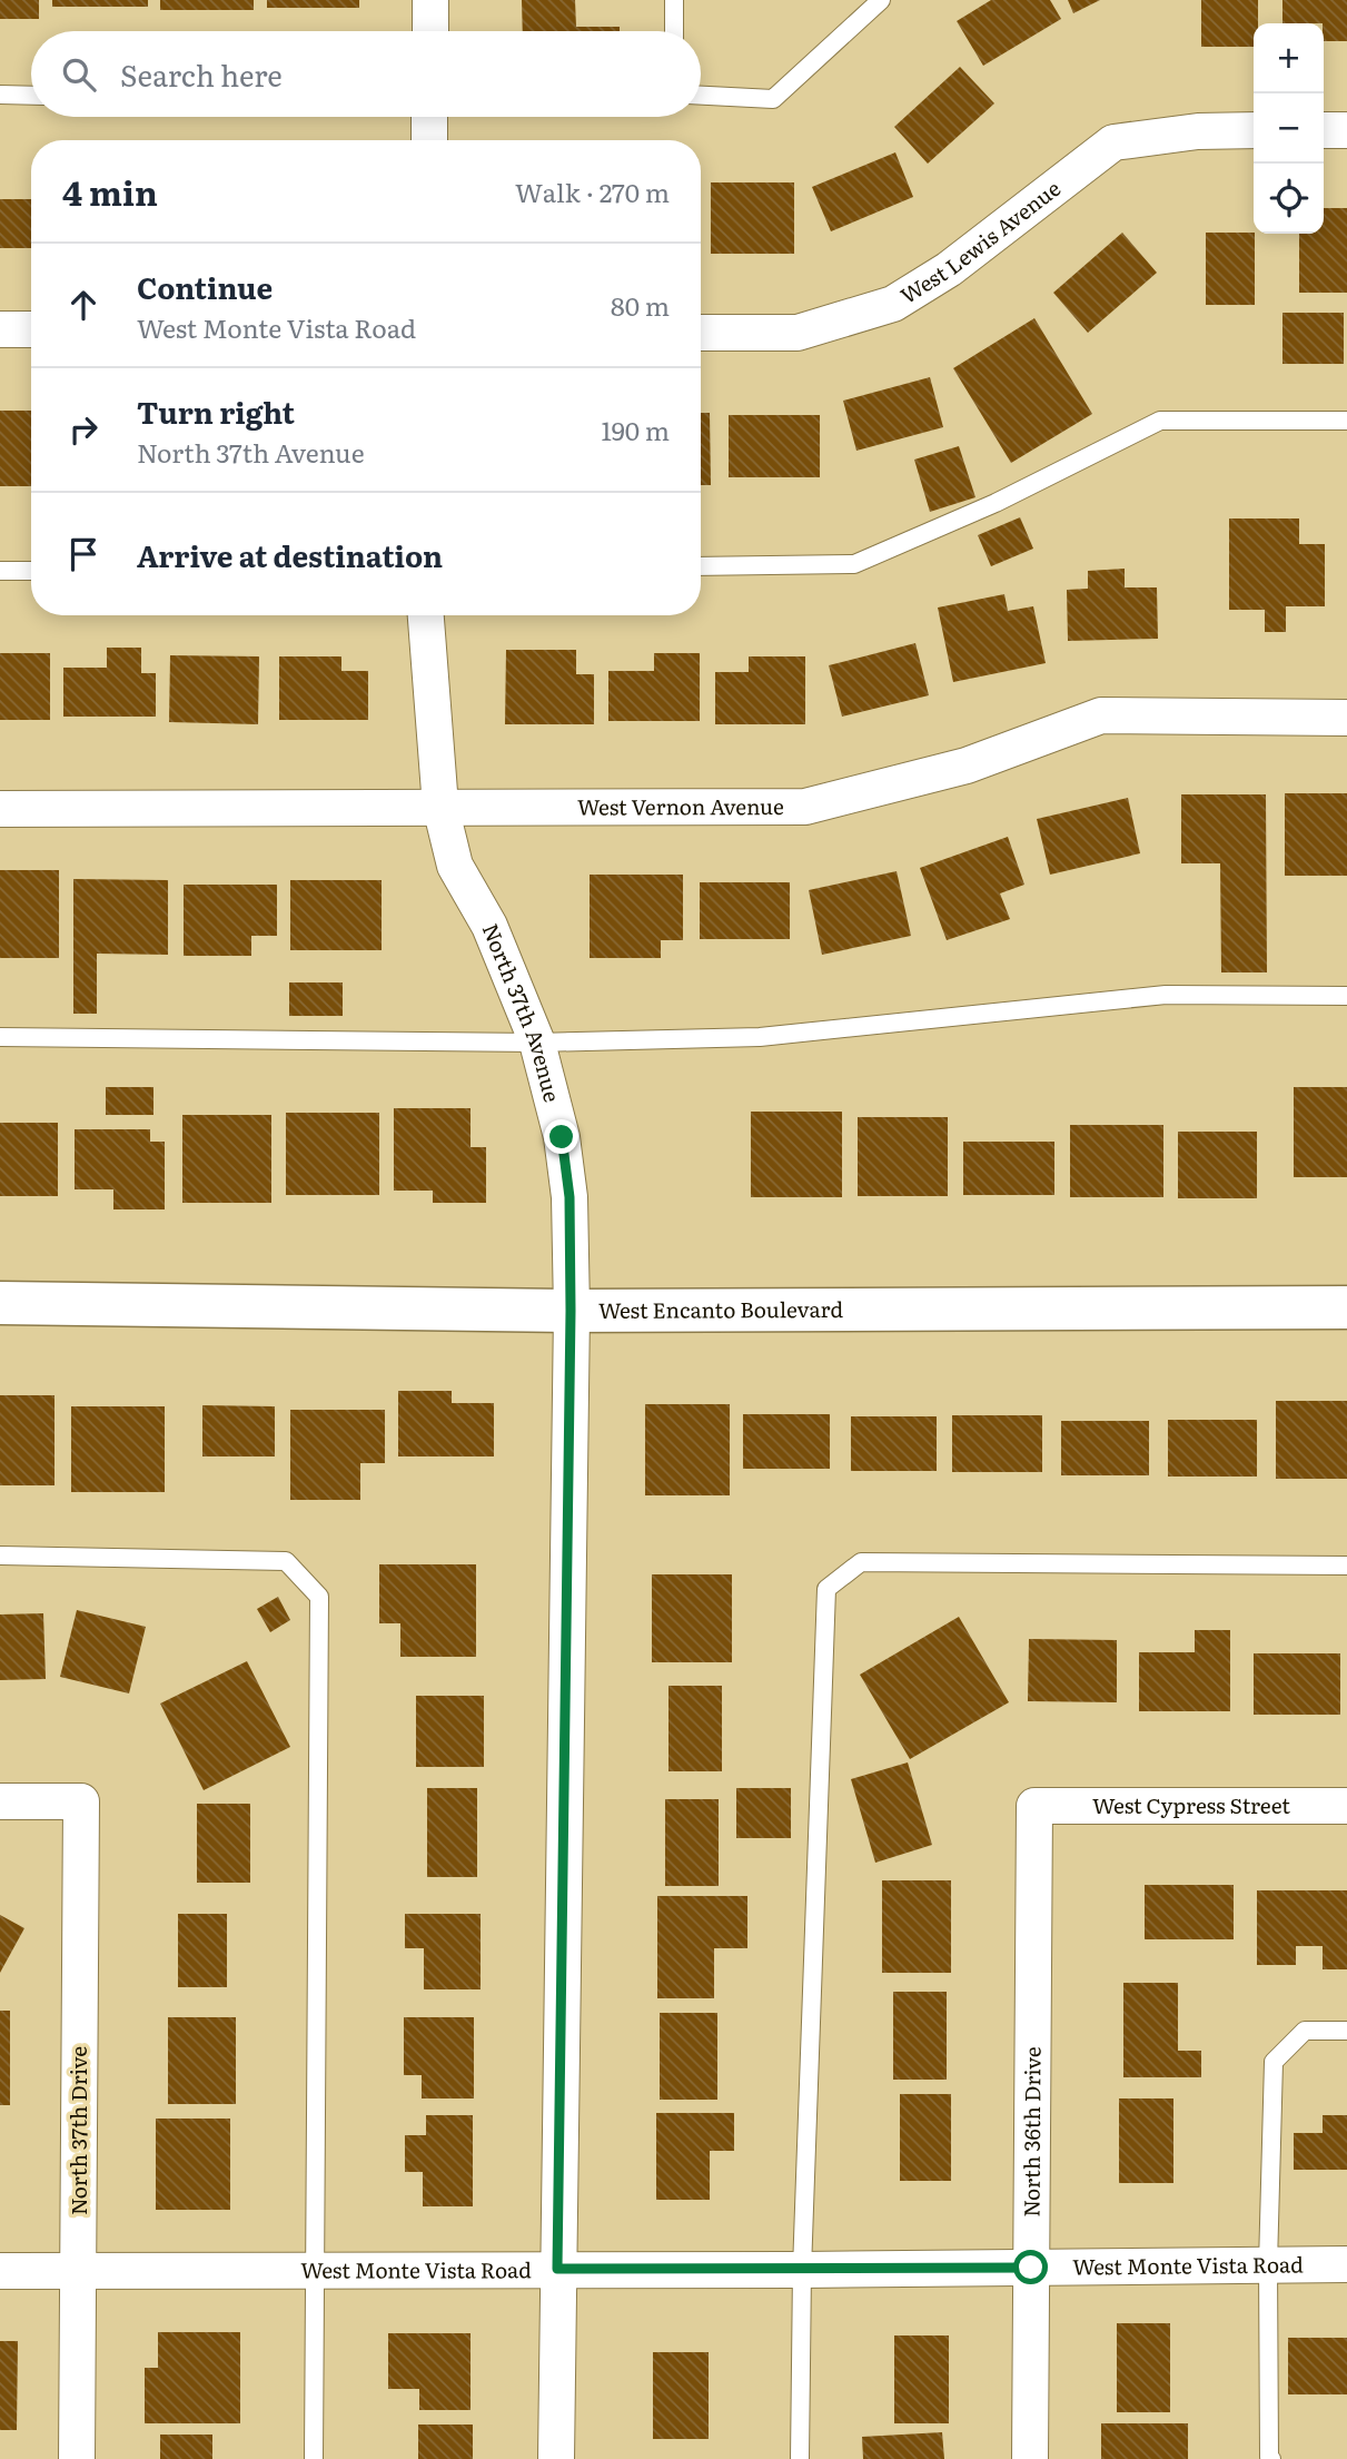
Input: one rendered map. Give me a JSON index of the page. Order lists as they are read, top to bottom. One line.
{"streets":{"street":["West Lewis Avenue","West Vernon Avenue","North 37th Avenue","West Encanto Boulevard","West Cypress Street","North 37th Drive","North 36th Drive","West Monte Vista Road"]},"crossings":[["West Vernon Avenue","North 37th Avenue"],["North 37th Avenue","West Encanto Boulevard"],["North 37th Avenue","West Monte Vista Road"],["West Cypress Street","North 36th Drive"],["North 37th Drive","West Monte Vista Road"],["North 36th Drive","West Monte Vista Road"]],"page":{"map_buttons":["+","−"],"search":"Search here","heading":["4 min","Walk · 270 m"],"list":[["Continue","West Monte Vista Road","80 m"],["Turn right","North 37th Avenue","190 m"],"Arrive at destination"]}}
